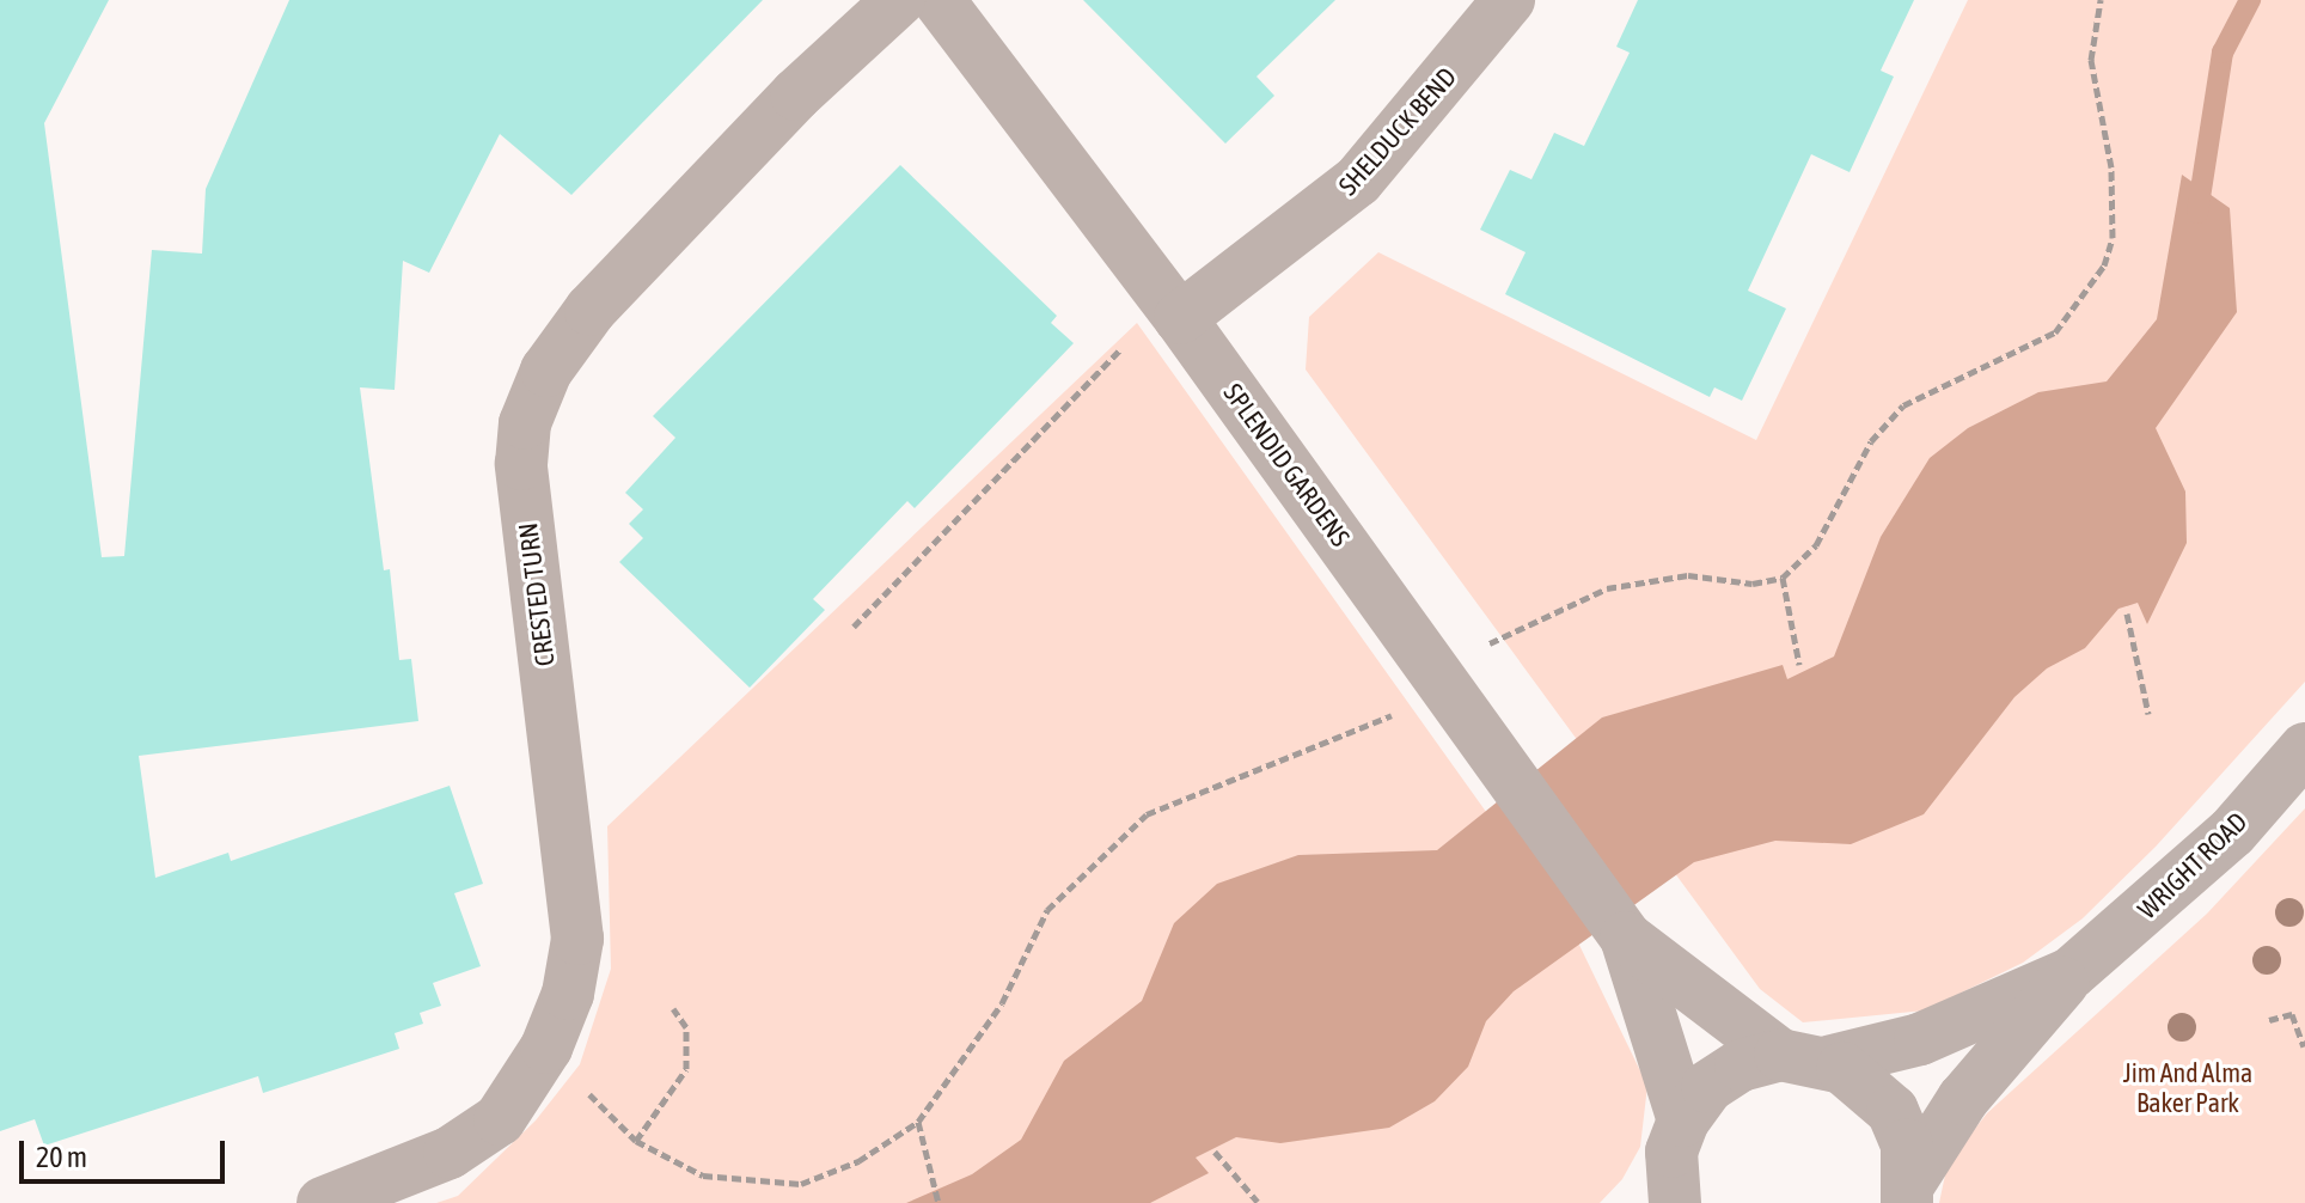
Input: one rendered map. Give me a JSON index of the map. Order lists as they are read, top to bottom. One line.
{"streets":{"street":["SHELDUCK BEND","SPLENDID GARDENS","CRESTED TURN","WRIGHT ROAD"]},"crossings":[["SHELDUCK BEND","SPLENDID GARDENS"],["SPLENDID GARDENS","WRIGHT ROAD"]],"parks":["Jim And Alma Baker Park"],"scale_bar":"20 m"}
